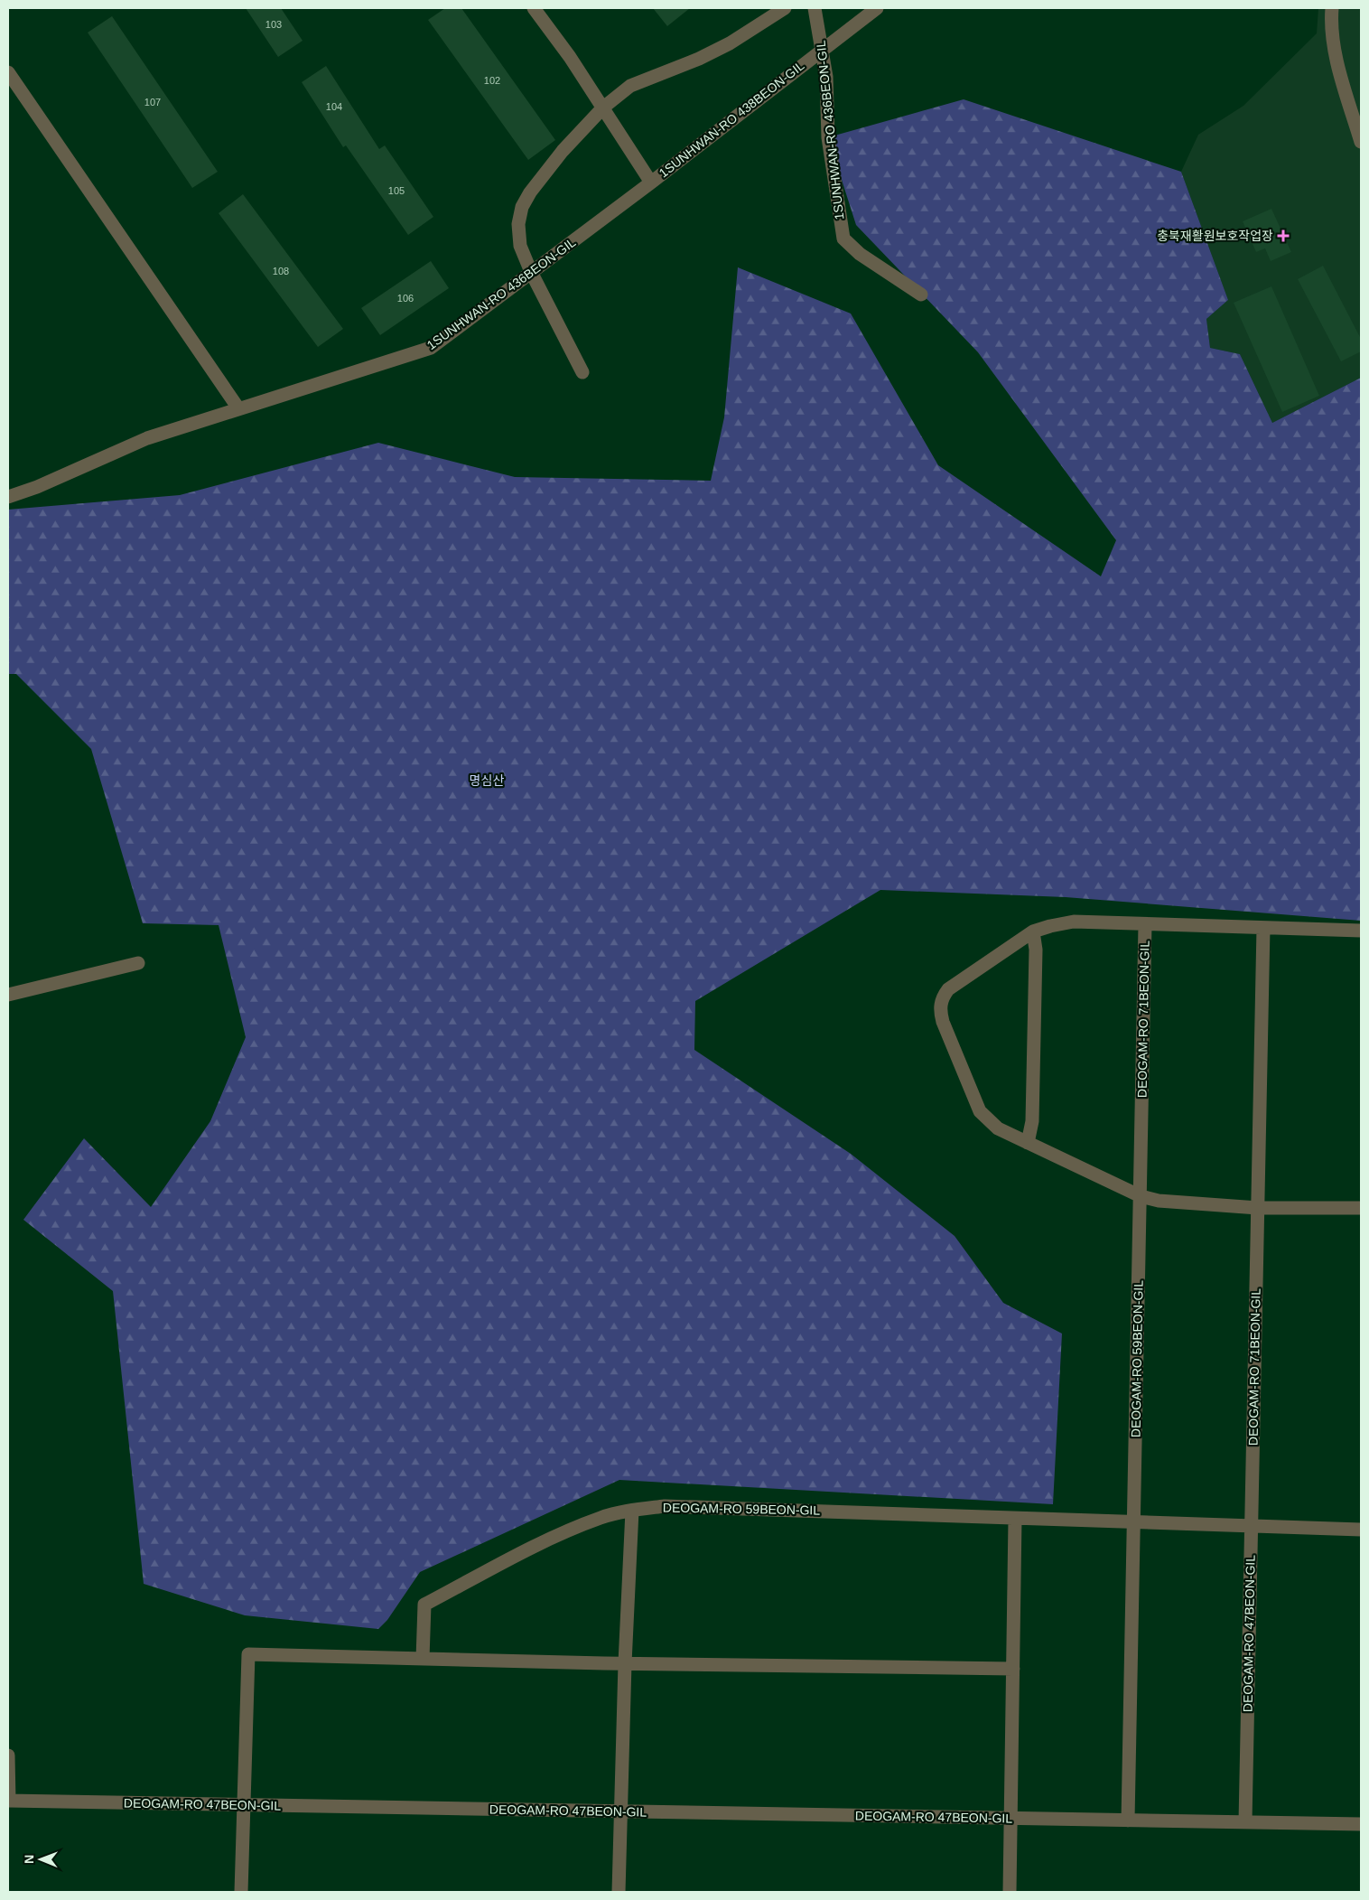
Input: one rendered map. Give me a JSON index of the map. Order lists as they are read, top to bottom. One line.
{"streets":{"street":["1SUNHWAN-RO 438BEON-GIL","1SUNHWAN-RO 436BEON-GIL","DEOGAM-RO 71BEON-GIL","DEOGAM-RO 59BEON-GIL","DEOGAM-RO 47BEON-GIL"]},"crossings":[["1SUNHWAN-RO 438BEON-GIL","1SUNHWAN-RO 436BEON-GIL"],["DEOGAM-RO 71BEON-GIL","DEOGAM-RO 59BEON-GIL"],["DEOGAM-RO 71BEON-GIL","DEOGAM-RO 47BEON-GIL"],["DEOGAM-RO 59BEON-GIL","DEOGAM-RO 47BEON-GIL"]],"parks":["명심산"],"places":{"health":["충북재활원보호작업장"]},"house_numbers":["103","102","107","104","105","108","106"],"north":"left"}
